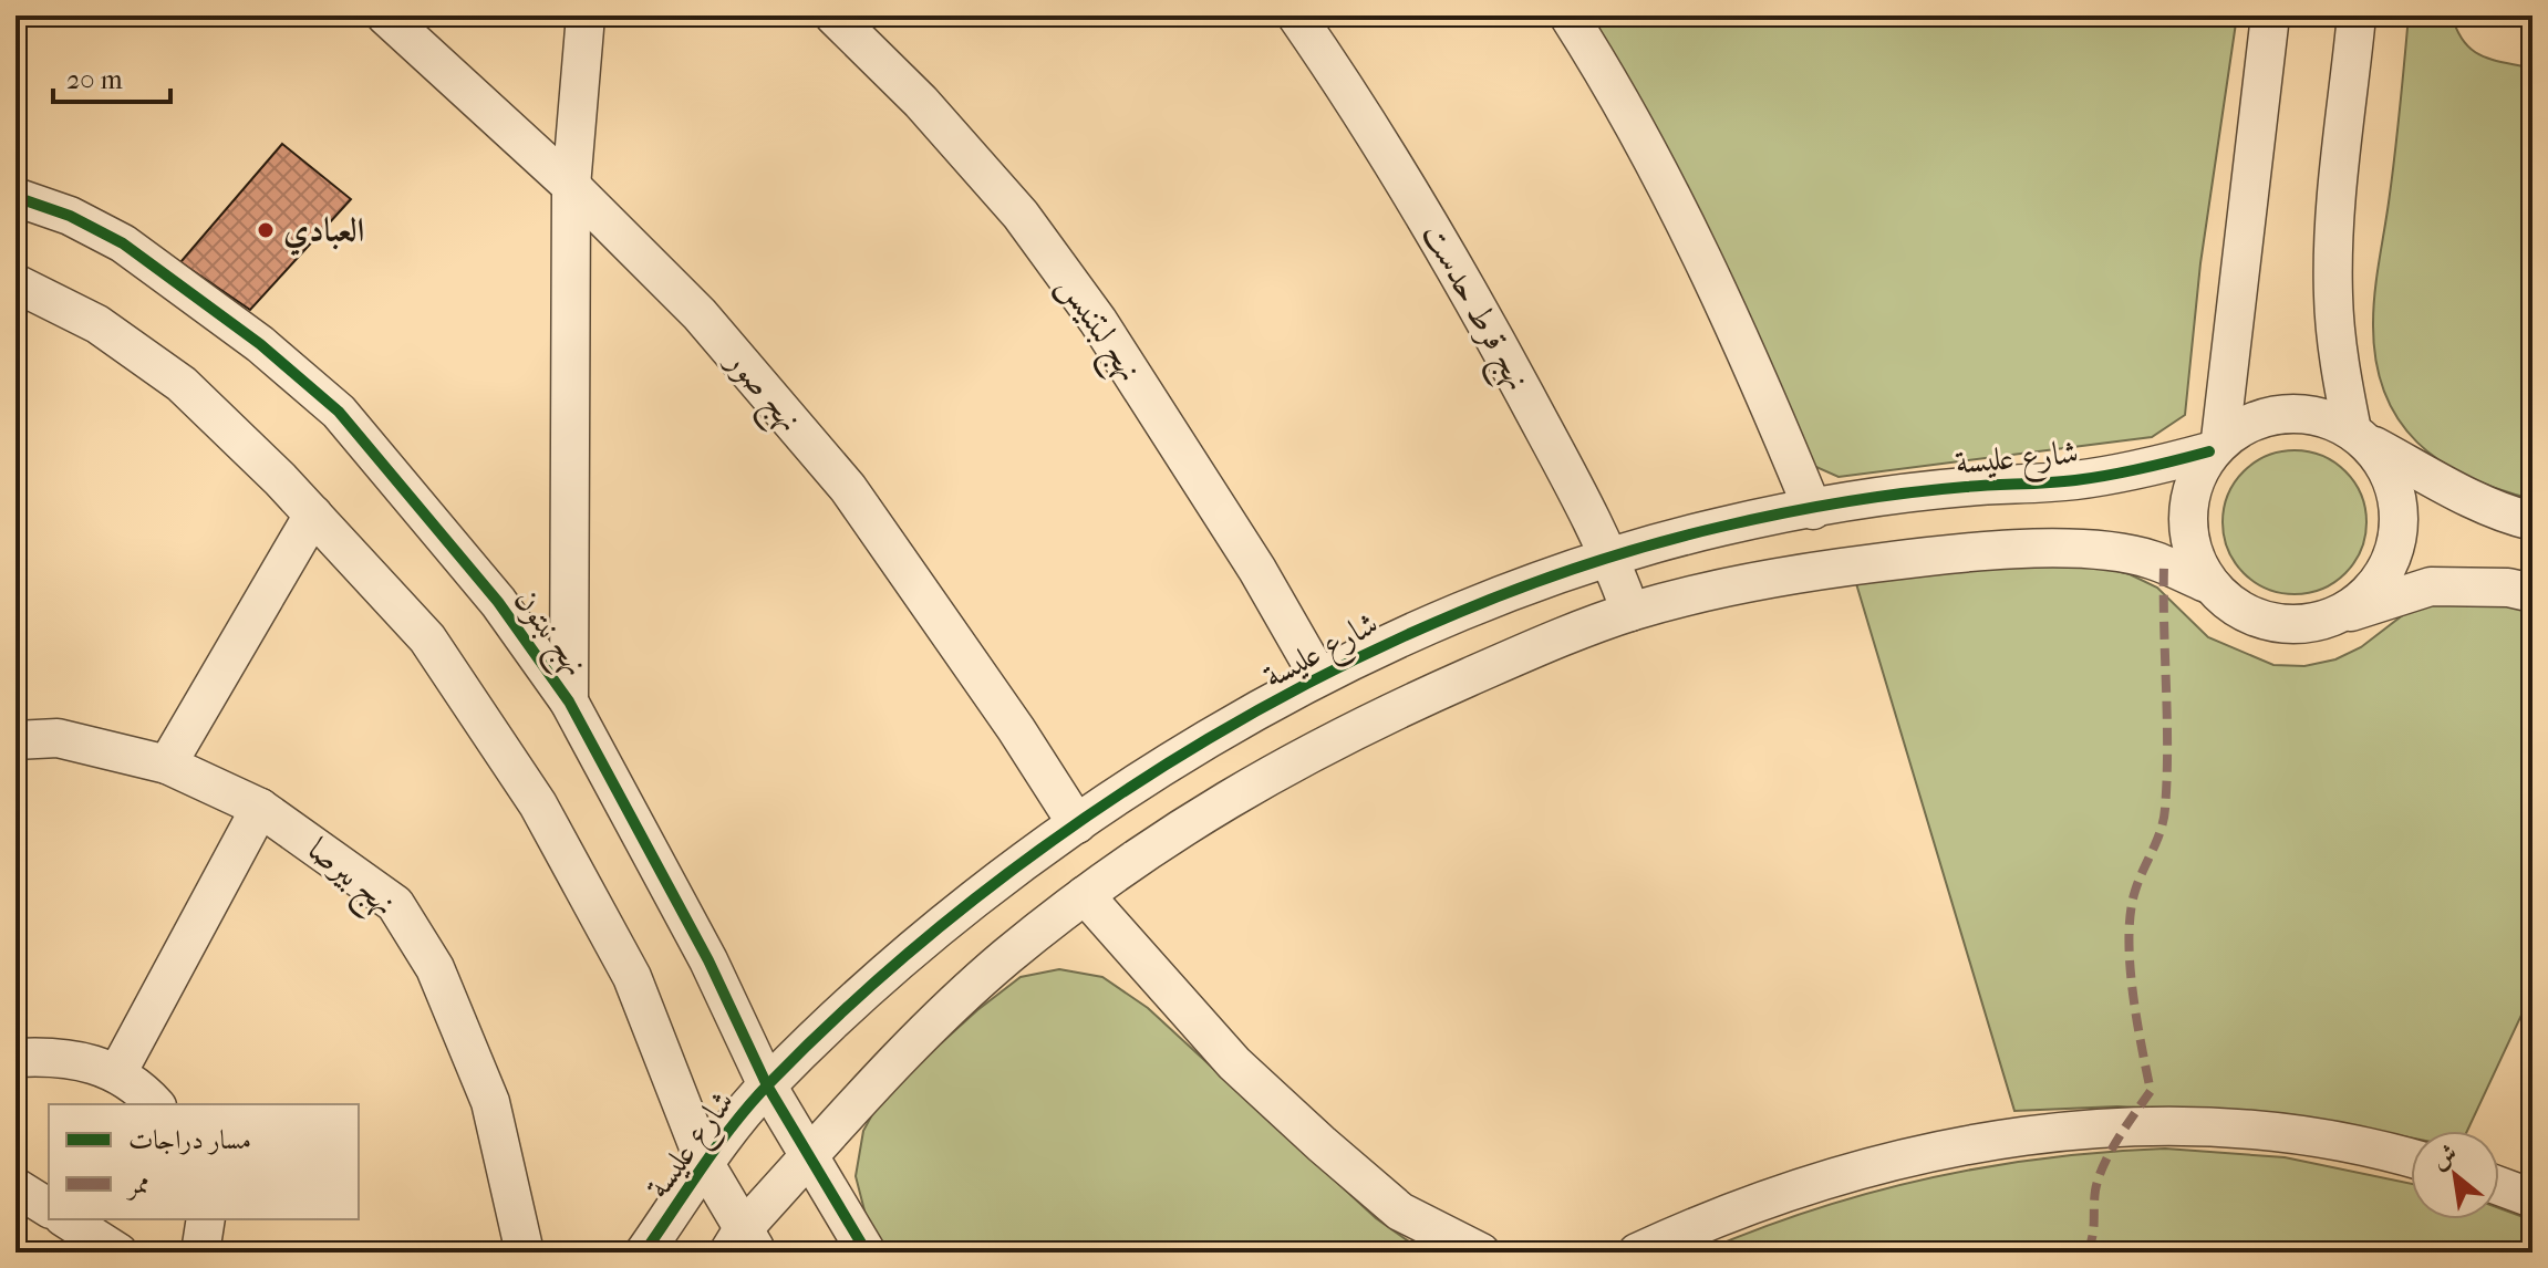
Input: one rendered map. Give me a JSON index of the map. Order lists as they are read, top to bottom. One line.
{"streets":{"street":["نهج قرط حدست","نهج لبتنيس","نهج صور","شارع عليسة","نهج نبتون","نهج بيرصا"]},"crossings":[["نهج قرط حدست","شارع عليسة"],["نهج لبتنيس","شارع عليسة"],["نهج صور","شارع عليسة"],["شارع عليسة","نهج نبتون"]],"places":["العبادي"],"legend":["مسار دراجات","ممر"],"scale_bar":"20 m","north":"top left"}
